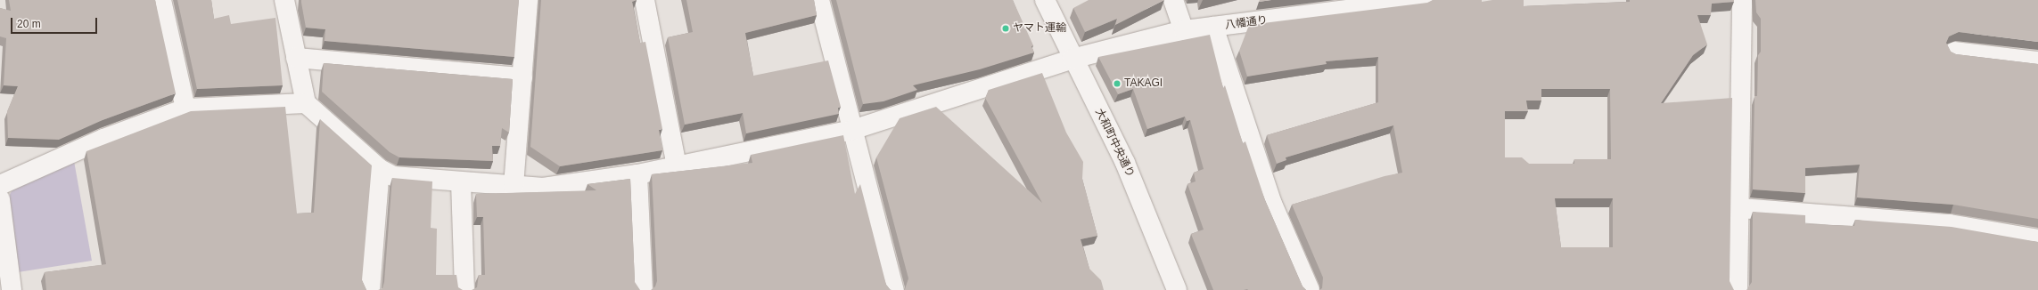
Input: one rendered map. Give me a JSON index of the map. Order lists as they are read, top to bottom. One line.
{"streets":{"street":["八幡通り","大和町中央通り"]},"crossings":[["八幡通り","大和町中央通り"]],"places":["ヤマト運輸","TAKAGI"],"scale_bar":"20 m"}
